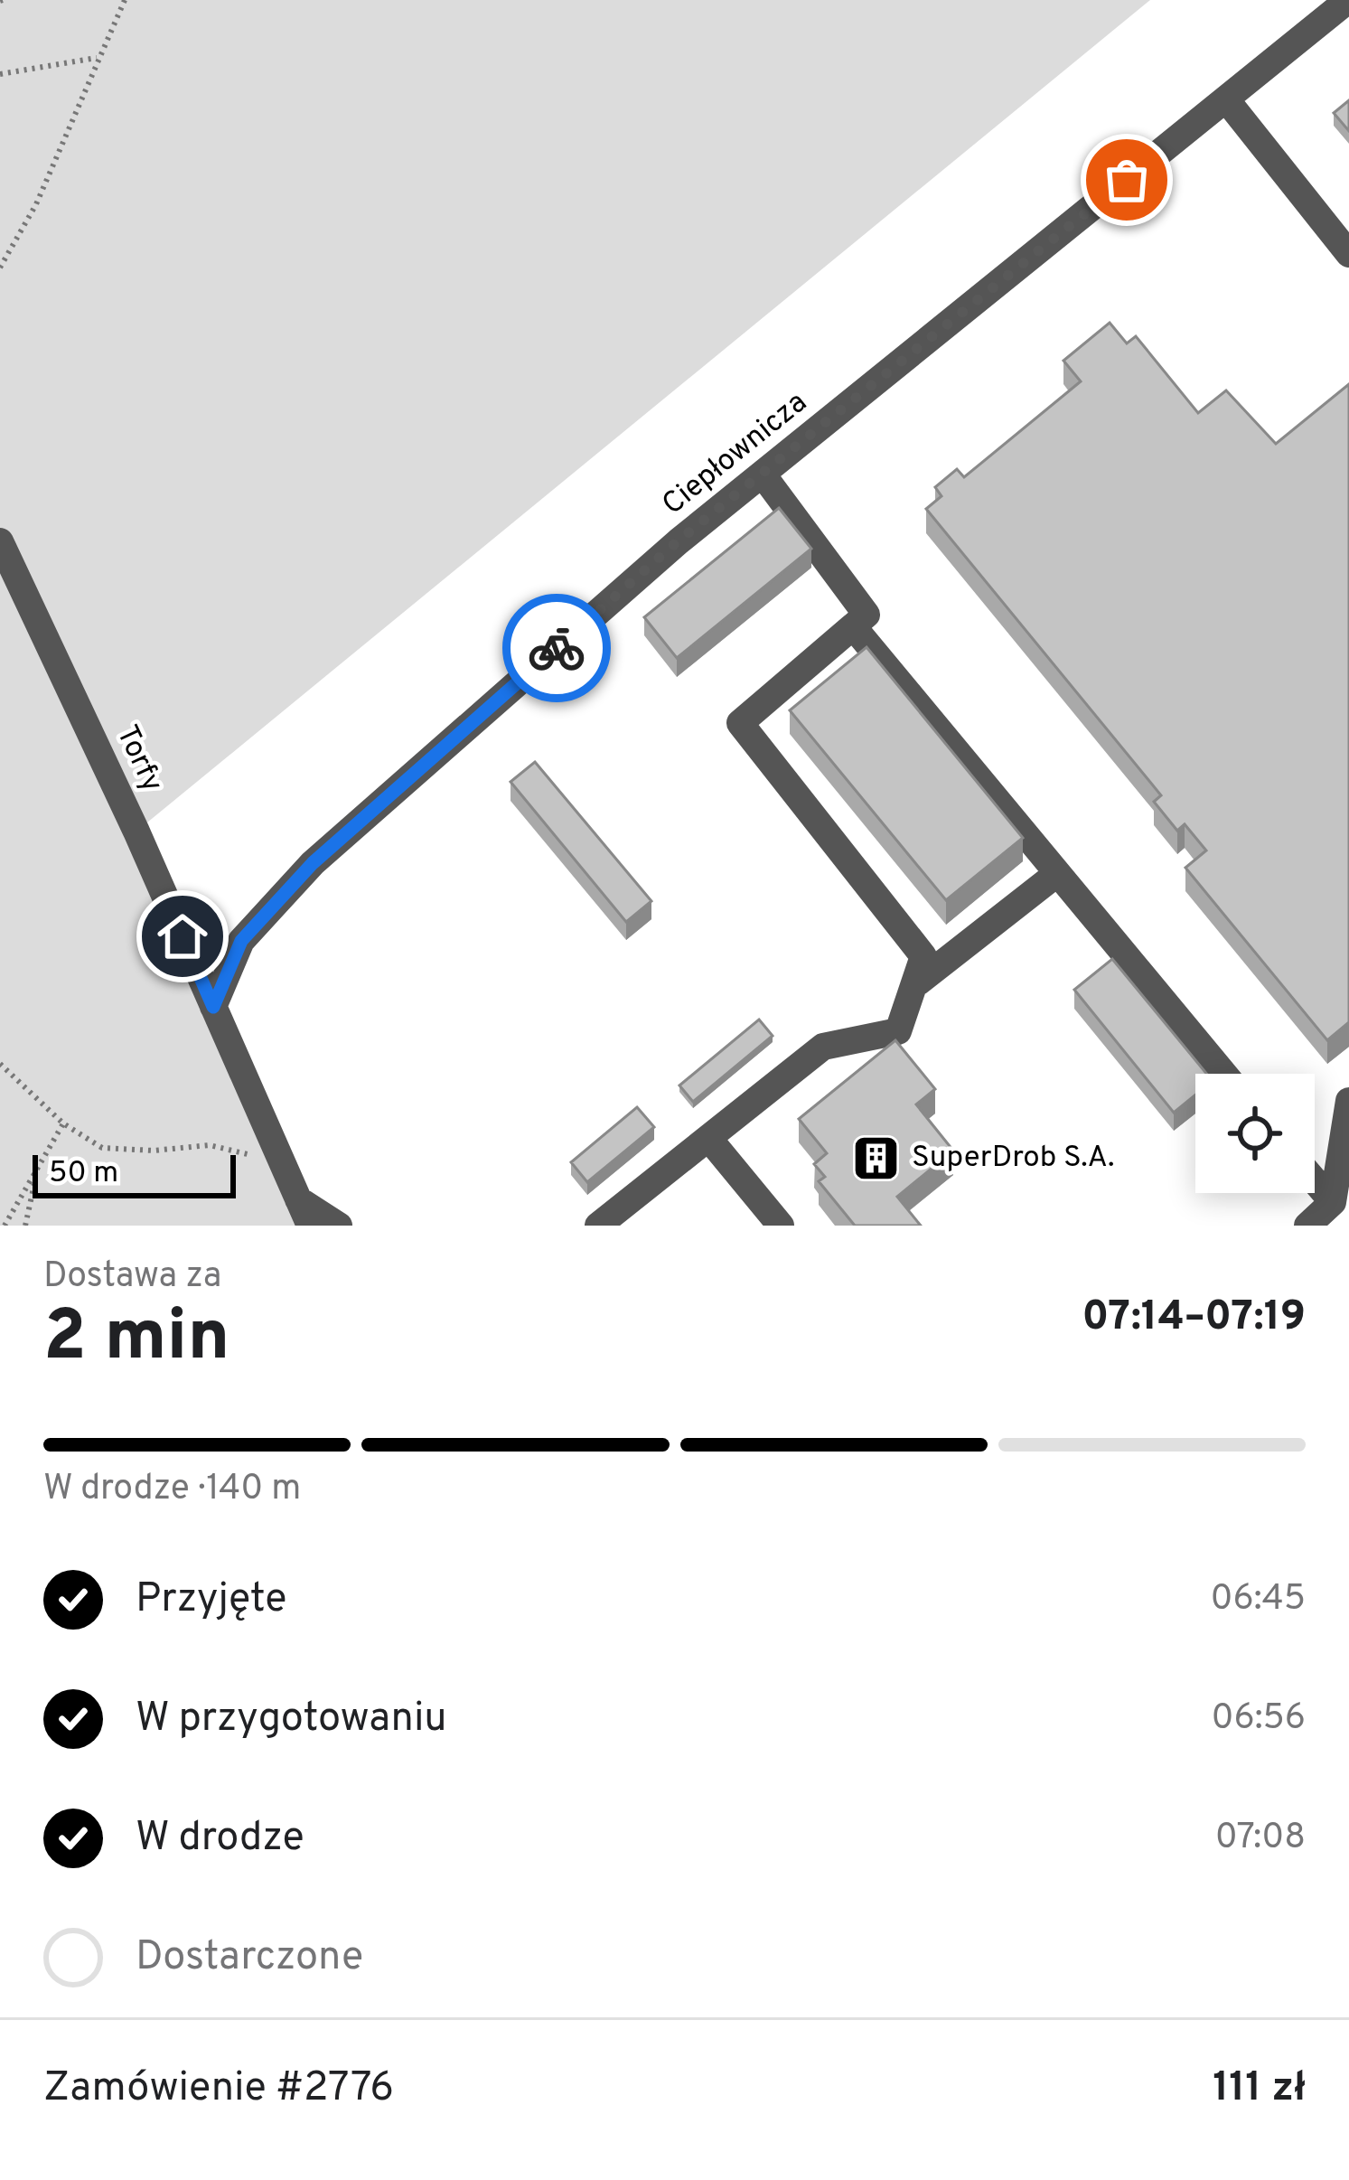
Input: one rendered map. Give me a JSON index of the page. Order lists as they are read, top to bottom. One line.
{"streets":{"street":["Ciepłownicza","Torfy"]},"crossings":[["Ciepłownicza","Torfy"]],"places":{"building":["SuperDrob S.A."]},"scale_bar":"50 m","page":{"scale":"50 m","heading":["2 min","Dostawa za","07:14–07:19"],"panel":["Zamówienie #2776","111 zł"],"bar":"W drodze · 140 m","list":[["Przyjęte","06:45"],["W przygotowaniu","06:56"],["W drodze","07:08"],"Dostarczone"]}}
